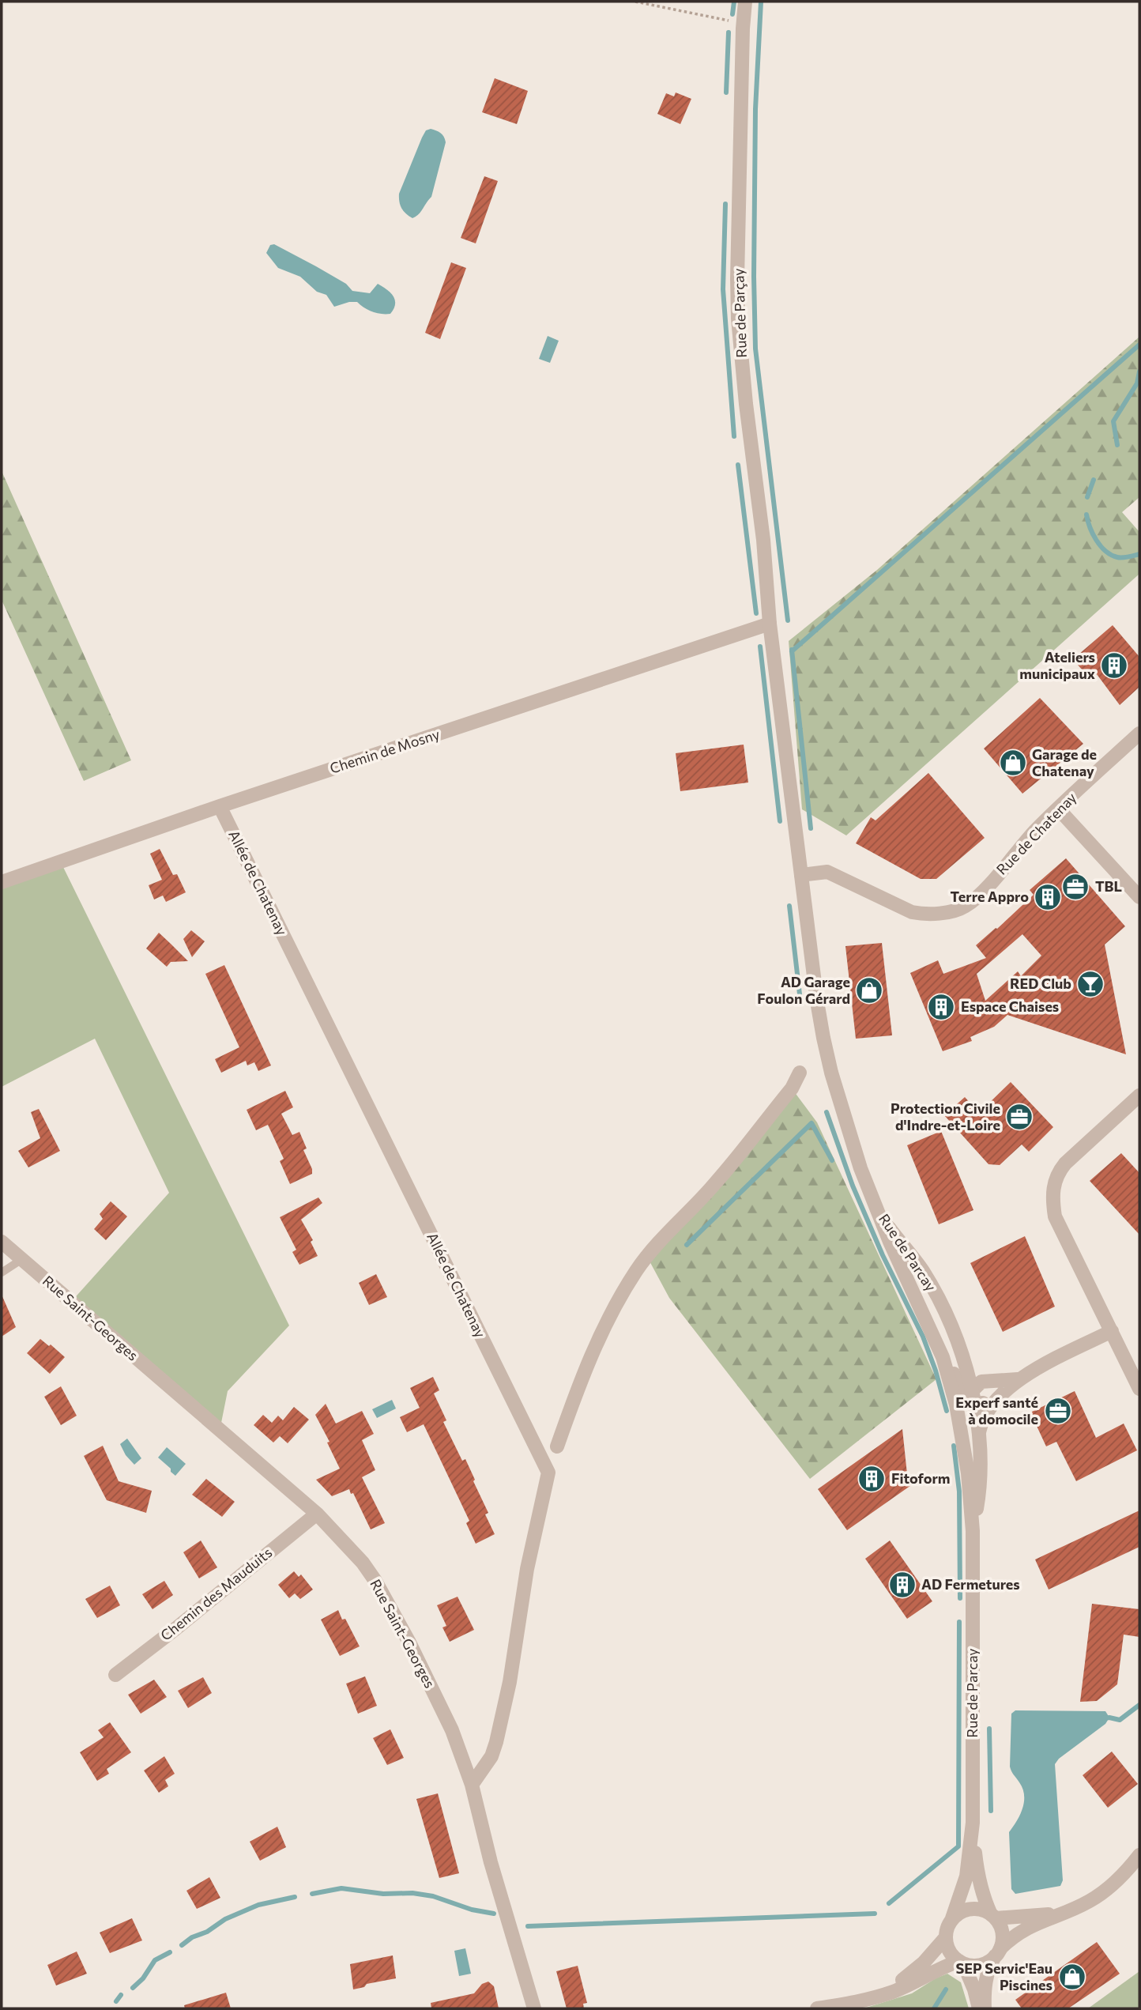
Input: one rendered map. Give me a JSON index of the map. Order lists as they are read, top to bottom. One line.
{"streets":{"street":["Rue de Parçay","Chemin de Mosny","Rue de Chatenay","Allée de Chatenay","Rue de Parcay","Rue Saint-Georges","Chemin des Mauduits"]},"crossings":[["Rue de Parçay","Chemin de Mosny"],["Rue de Parçay","Rue de Chatenay"],["Rue de Parçay","Rue de Parcay"],["Chemin de Mosny","Allée de Chatenay"],["Rue Saint-Georges","Chemin des Mauduits"]],"places":{"building":["Ateliers municipaux","Terre Appro","Espace Chaises","Fitoform","AD Fermetures"],"shop":["Garage de Chatenay","AD Garage Foulon Gérard","SEP Servic'Eau Piscines"],"office":["TBL","Protection Civile d'Indre-et-Loire","Experf santé à domocile"],"bar":["RED Club"]}}
